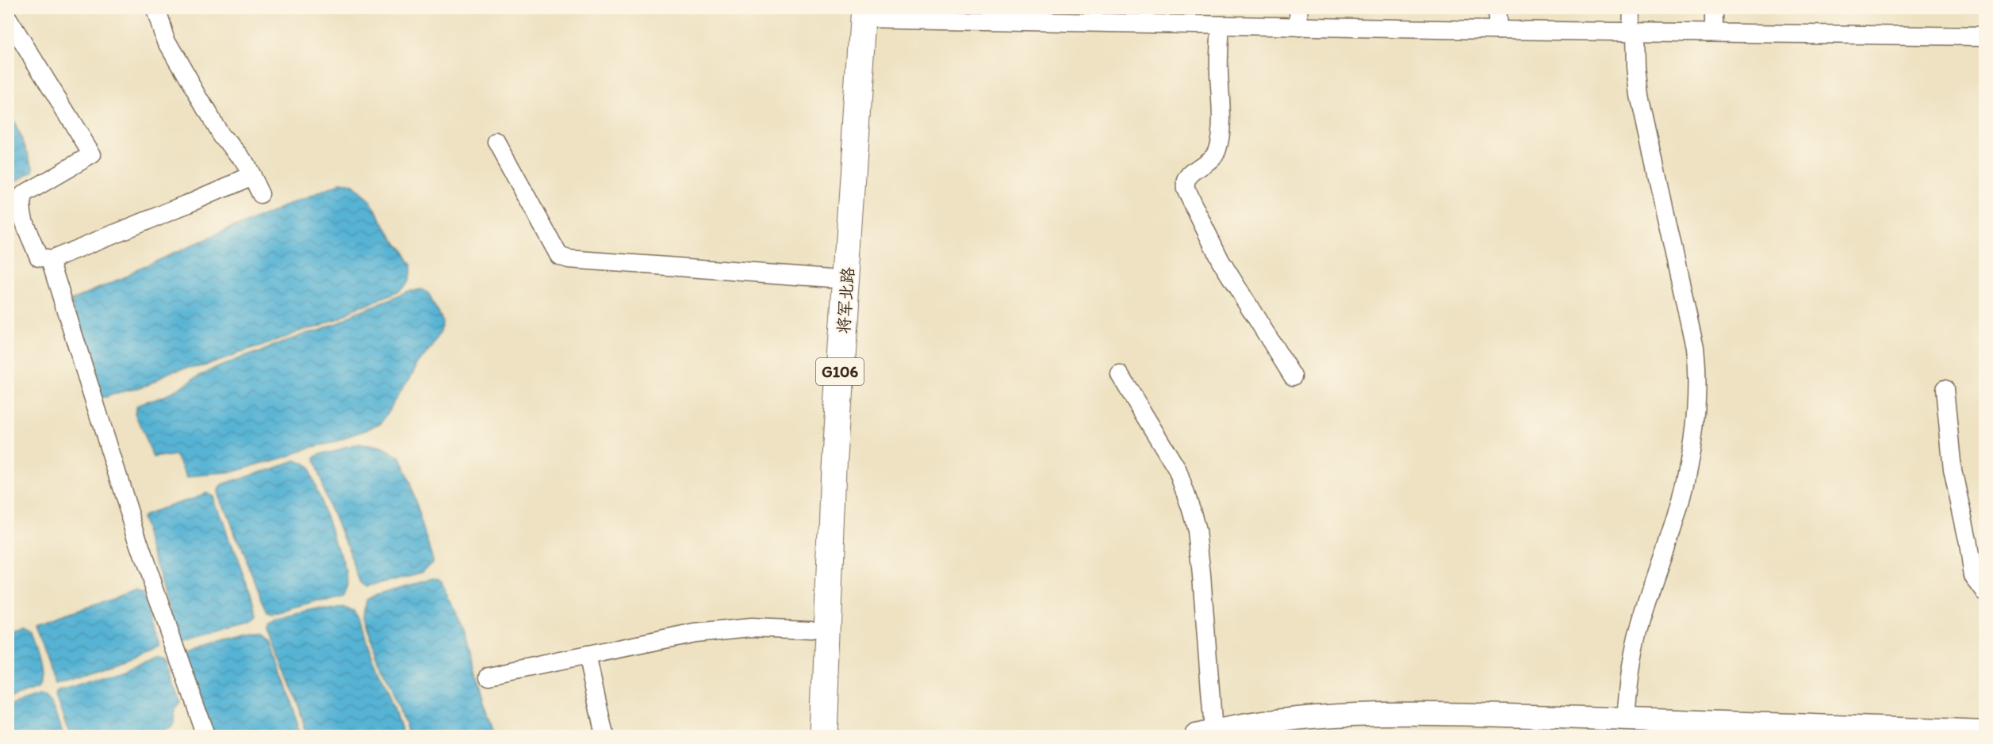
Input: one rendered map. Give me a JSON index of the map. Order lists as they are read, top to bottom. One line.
{"streets":{"highway":["将军北路","G106"]}}
